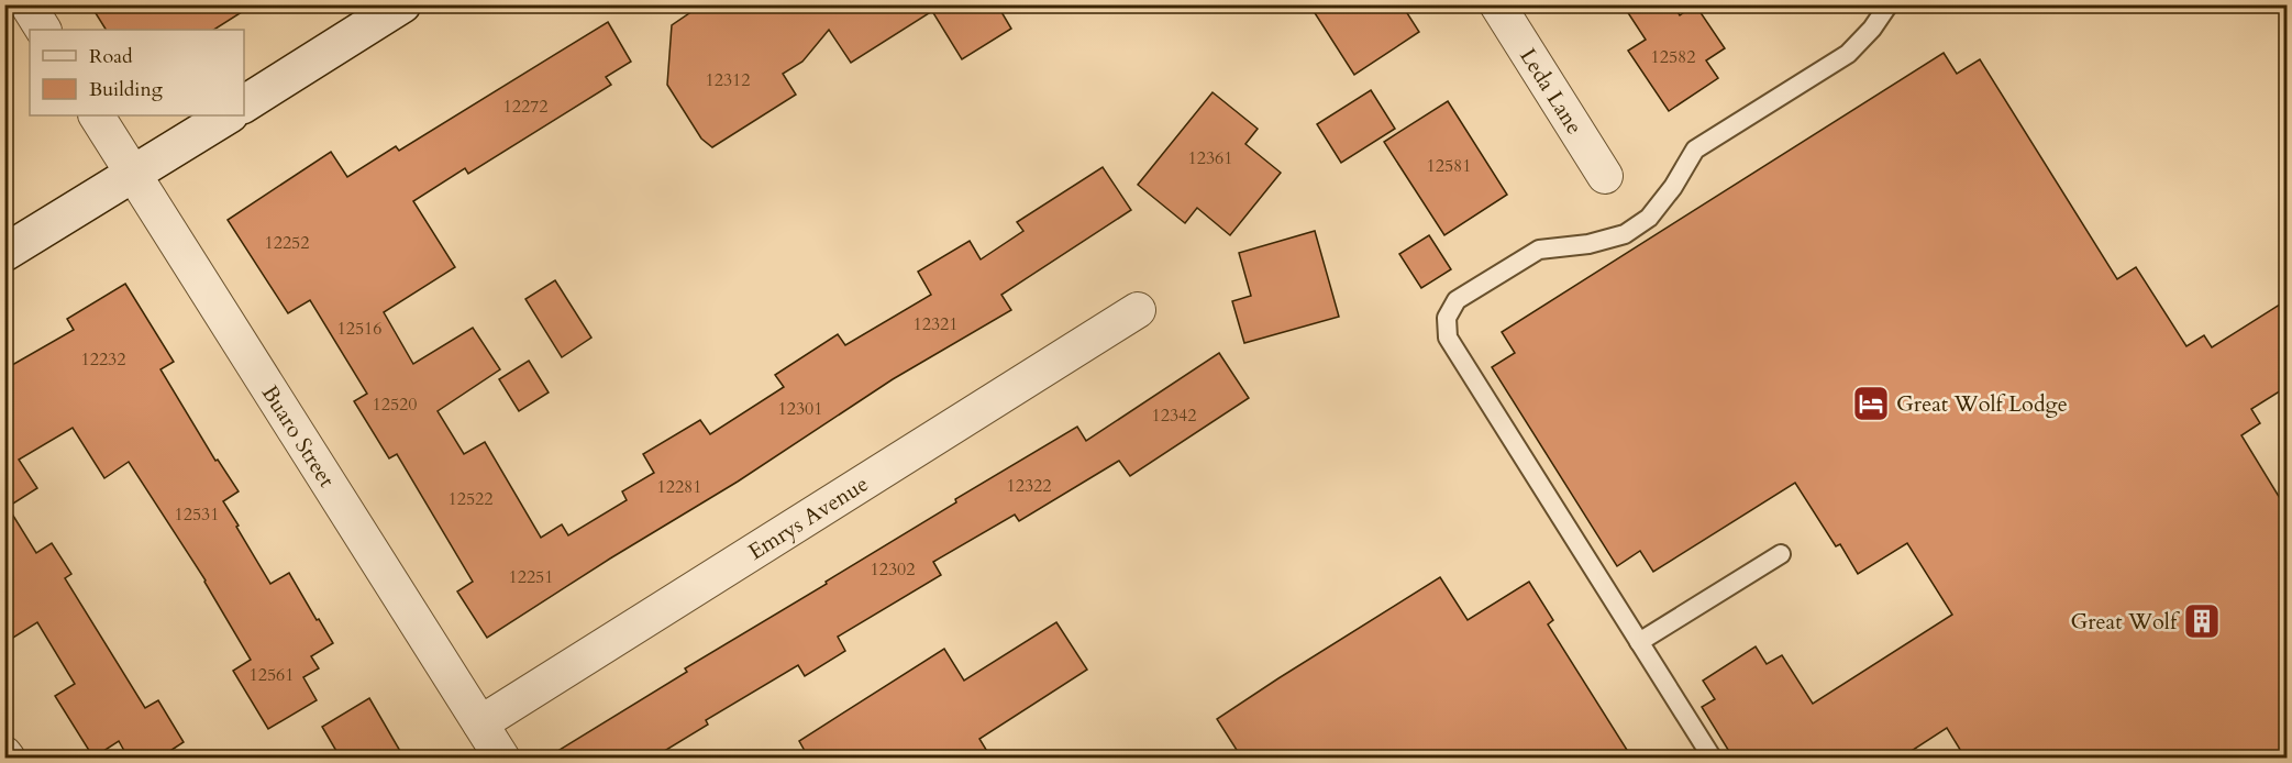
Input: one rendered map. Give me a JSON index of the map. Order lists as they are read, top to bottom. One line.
{"streets":{"street":["Leda Lane","Buaro Street","Emrys Avenue"]},"crossings":[["Buaro Street","Emrys Avenue"]],"places":{"hotel":["Great Wolf Lodge"],"building":["Great Wolf"]},"house_numbers":["12582","12312","12272","12361","12581","12252","12321","12516","12232","12520","12301","12342","12322","12281","12522","12531","12302","12251","12561"],"legend":["Road","Building"]}
